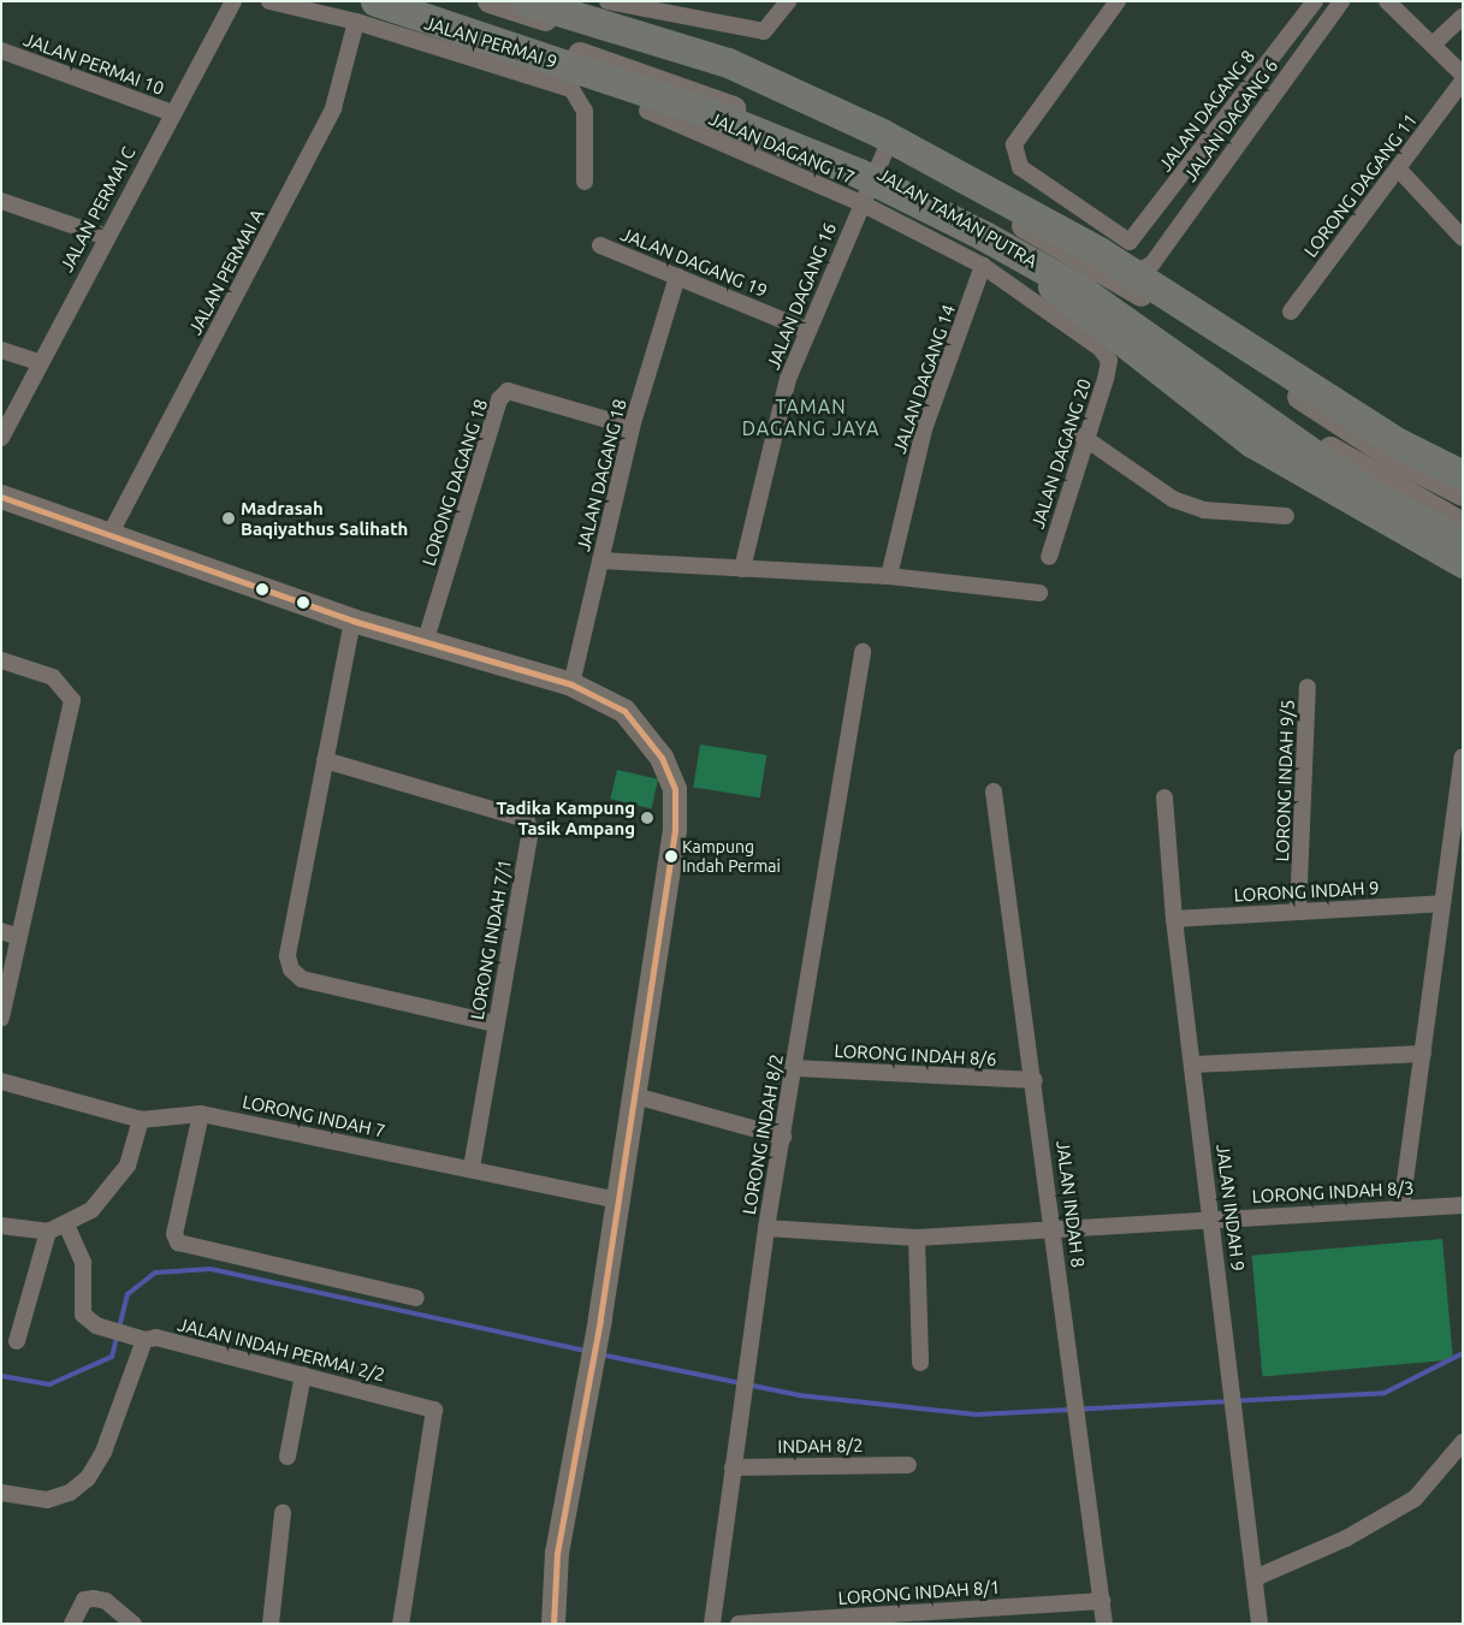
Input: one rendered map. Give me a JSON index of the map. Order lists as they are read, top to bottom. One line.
{"streets":{"street":["JALAN PERMAI 9","JALAN PERMAI 10","JALAN DAGANG 8","JALAN DAGANG 6","JALAN DAGANG 17","LORONG DAGANG 11","JALAN PERMAI C","JALAN TAMAN PUTRA","JALAN DAGANG 19","JALAN PERMAI A","JALAN DAGANG 16","JALAN DAGANG 14","JALAN DAGANG 20","JALAN DAGANG 18","LORONG DAGANG 18","LORONG INDAH 9/5","LORONG INDAH 9","LORONG INDAH 7/1","LORONG INDAH 8/6","LORONG INDAH 7","LORONG INDAH 8/2","LORONG INDAH 8/3","JALAN INDAH 8","JALAN INDAH 9","JALAN INDAH PERMAI 2/2","INDAH 8/2","LORONG INDAH 8/1"]},"crossings":[["JALAN PERMAI 9","JALAN PERMAI A"],["JALAN PERMAI 10","JALAN PERMAI C"],["JALAN DAGANG 6","JALAN TAMAN PUTRA"],["JALAN DAGANG 17","JALAN DAGANG 16"],["JALAN DAGANG 17","JALAN DAGANG 14"],["JALAN DAGANG 17","JALAN DAGANG 20"],["JALAN TAMAN PUTRA","JALAN DAGANG 16"],["JALAN DAGANG 19","JALAN DAGANG 16"],["JALAN DAGANG 19","JALAN DAGANG 18"],["JALAN DAGANG 18","LORONG DAGANG 18"],["LORONG INDAH 9/5","LORONG INDAH 9"],["LORONG INDAH 9","JALAN INDAH 9"],["LORONG INDAH 7/1","LORONG INDAH 7"],["LORONG INDAH 8/6","LORONG INDAH 8/2"],["LORONG INDAH 8/6","JALAN INDAH 8"],["LORONG INDAH 8/2","LORONG INDAH 8/3"],["LORONG INDAH 8/2","INDAH 8/2"],["LORONG INDAH 8/3","JALAN INDAH 8"],["LORONG INDAH 8/3","JALAN INDAH 9"],["JALAN INDAH 8","LORONG INDAH 8/1"]],"districts":["TAMAN DAGANG JAYA"],"places":["Madrasah Baqiyathus Salihath","Tadika Kampung Tasik Ampang","Kampung Indah Permai"]}
